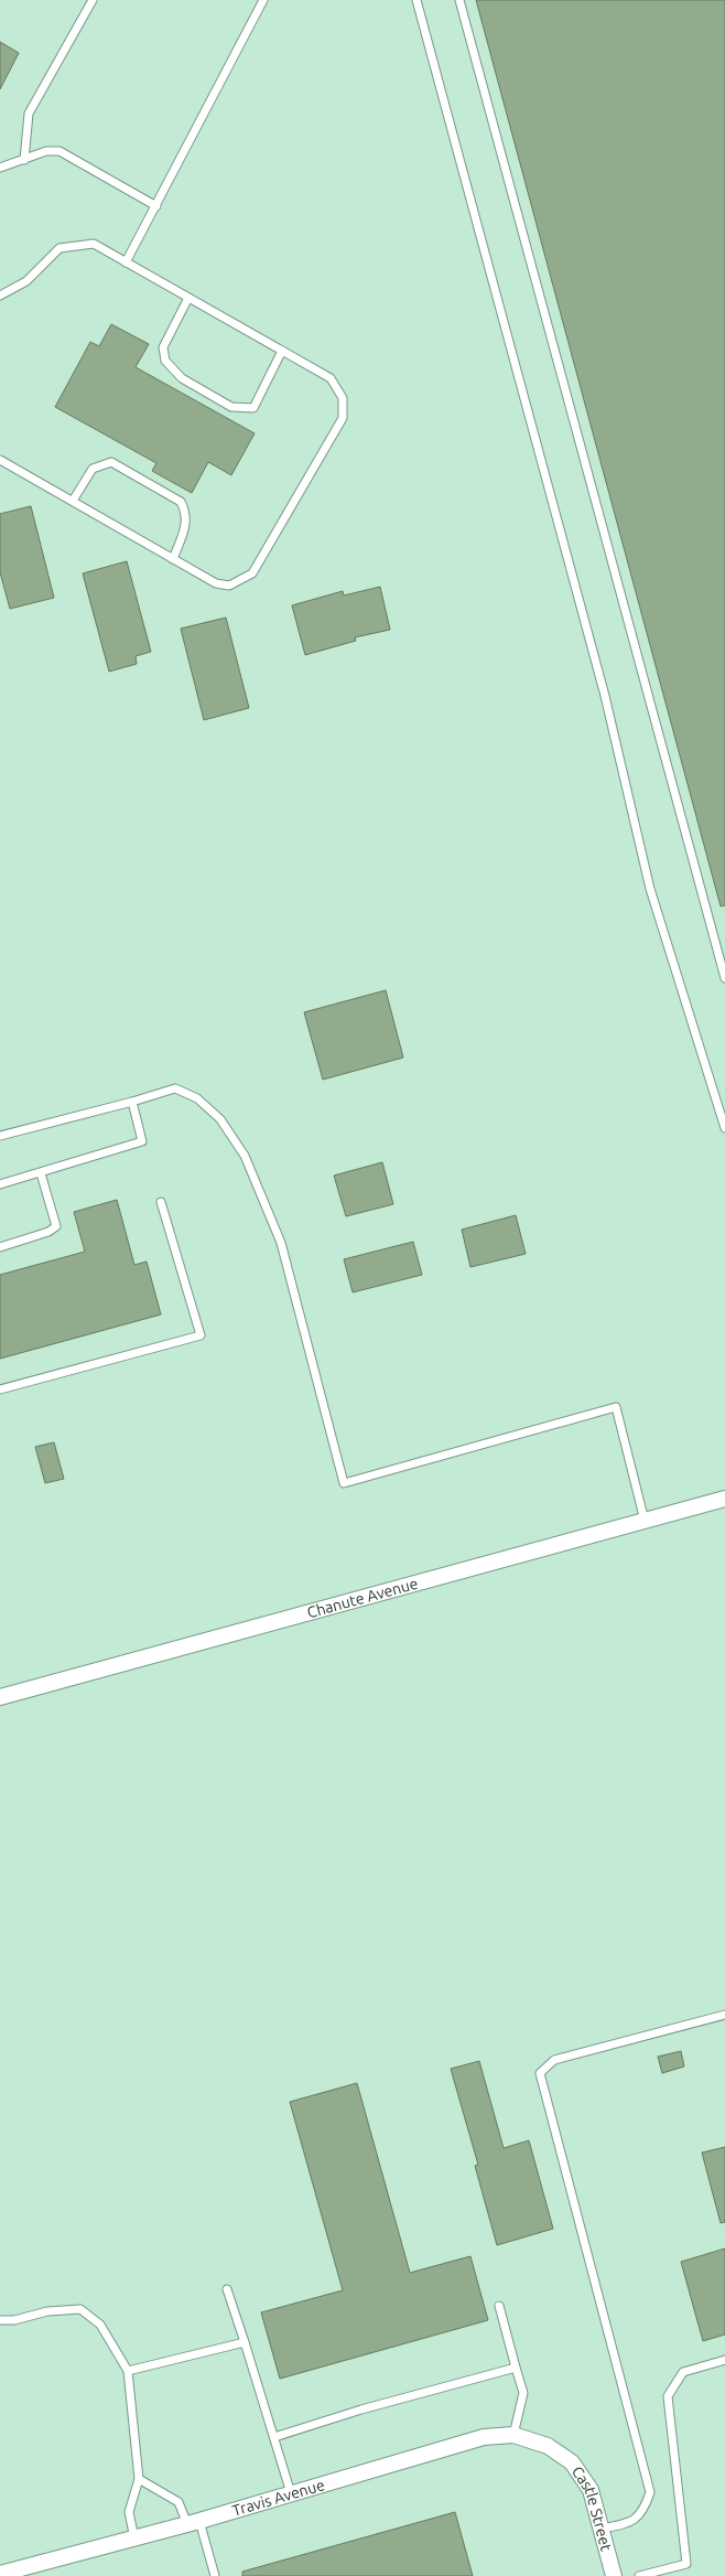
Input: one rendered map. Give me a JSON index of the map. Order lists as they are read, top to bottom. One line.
{"streets":{"street":["Chanute Avenue","Travis Avenue","Castle Street"]},"crossings":[["Travis Avenue","Castle Street"]]}
